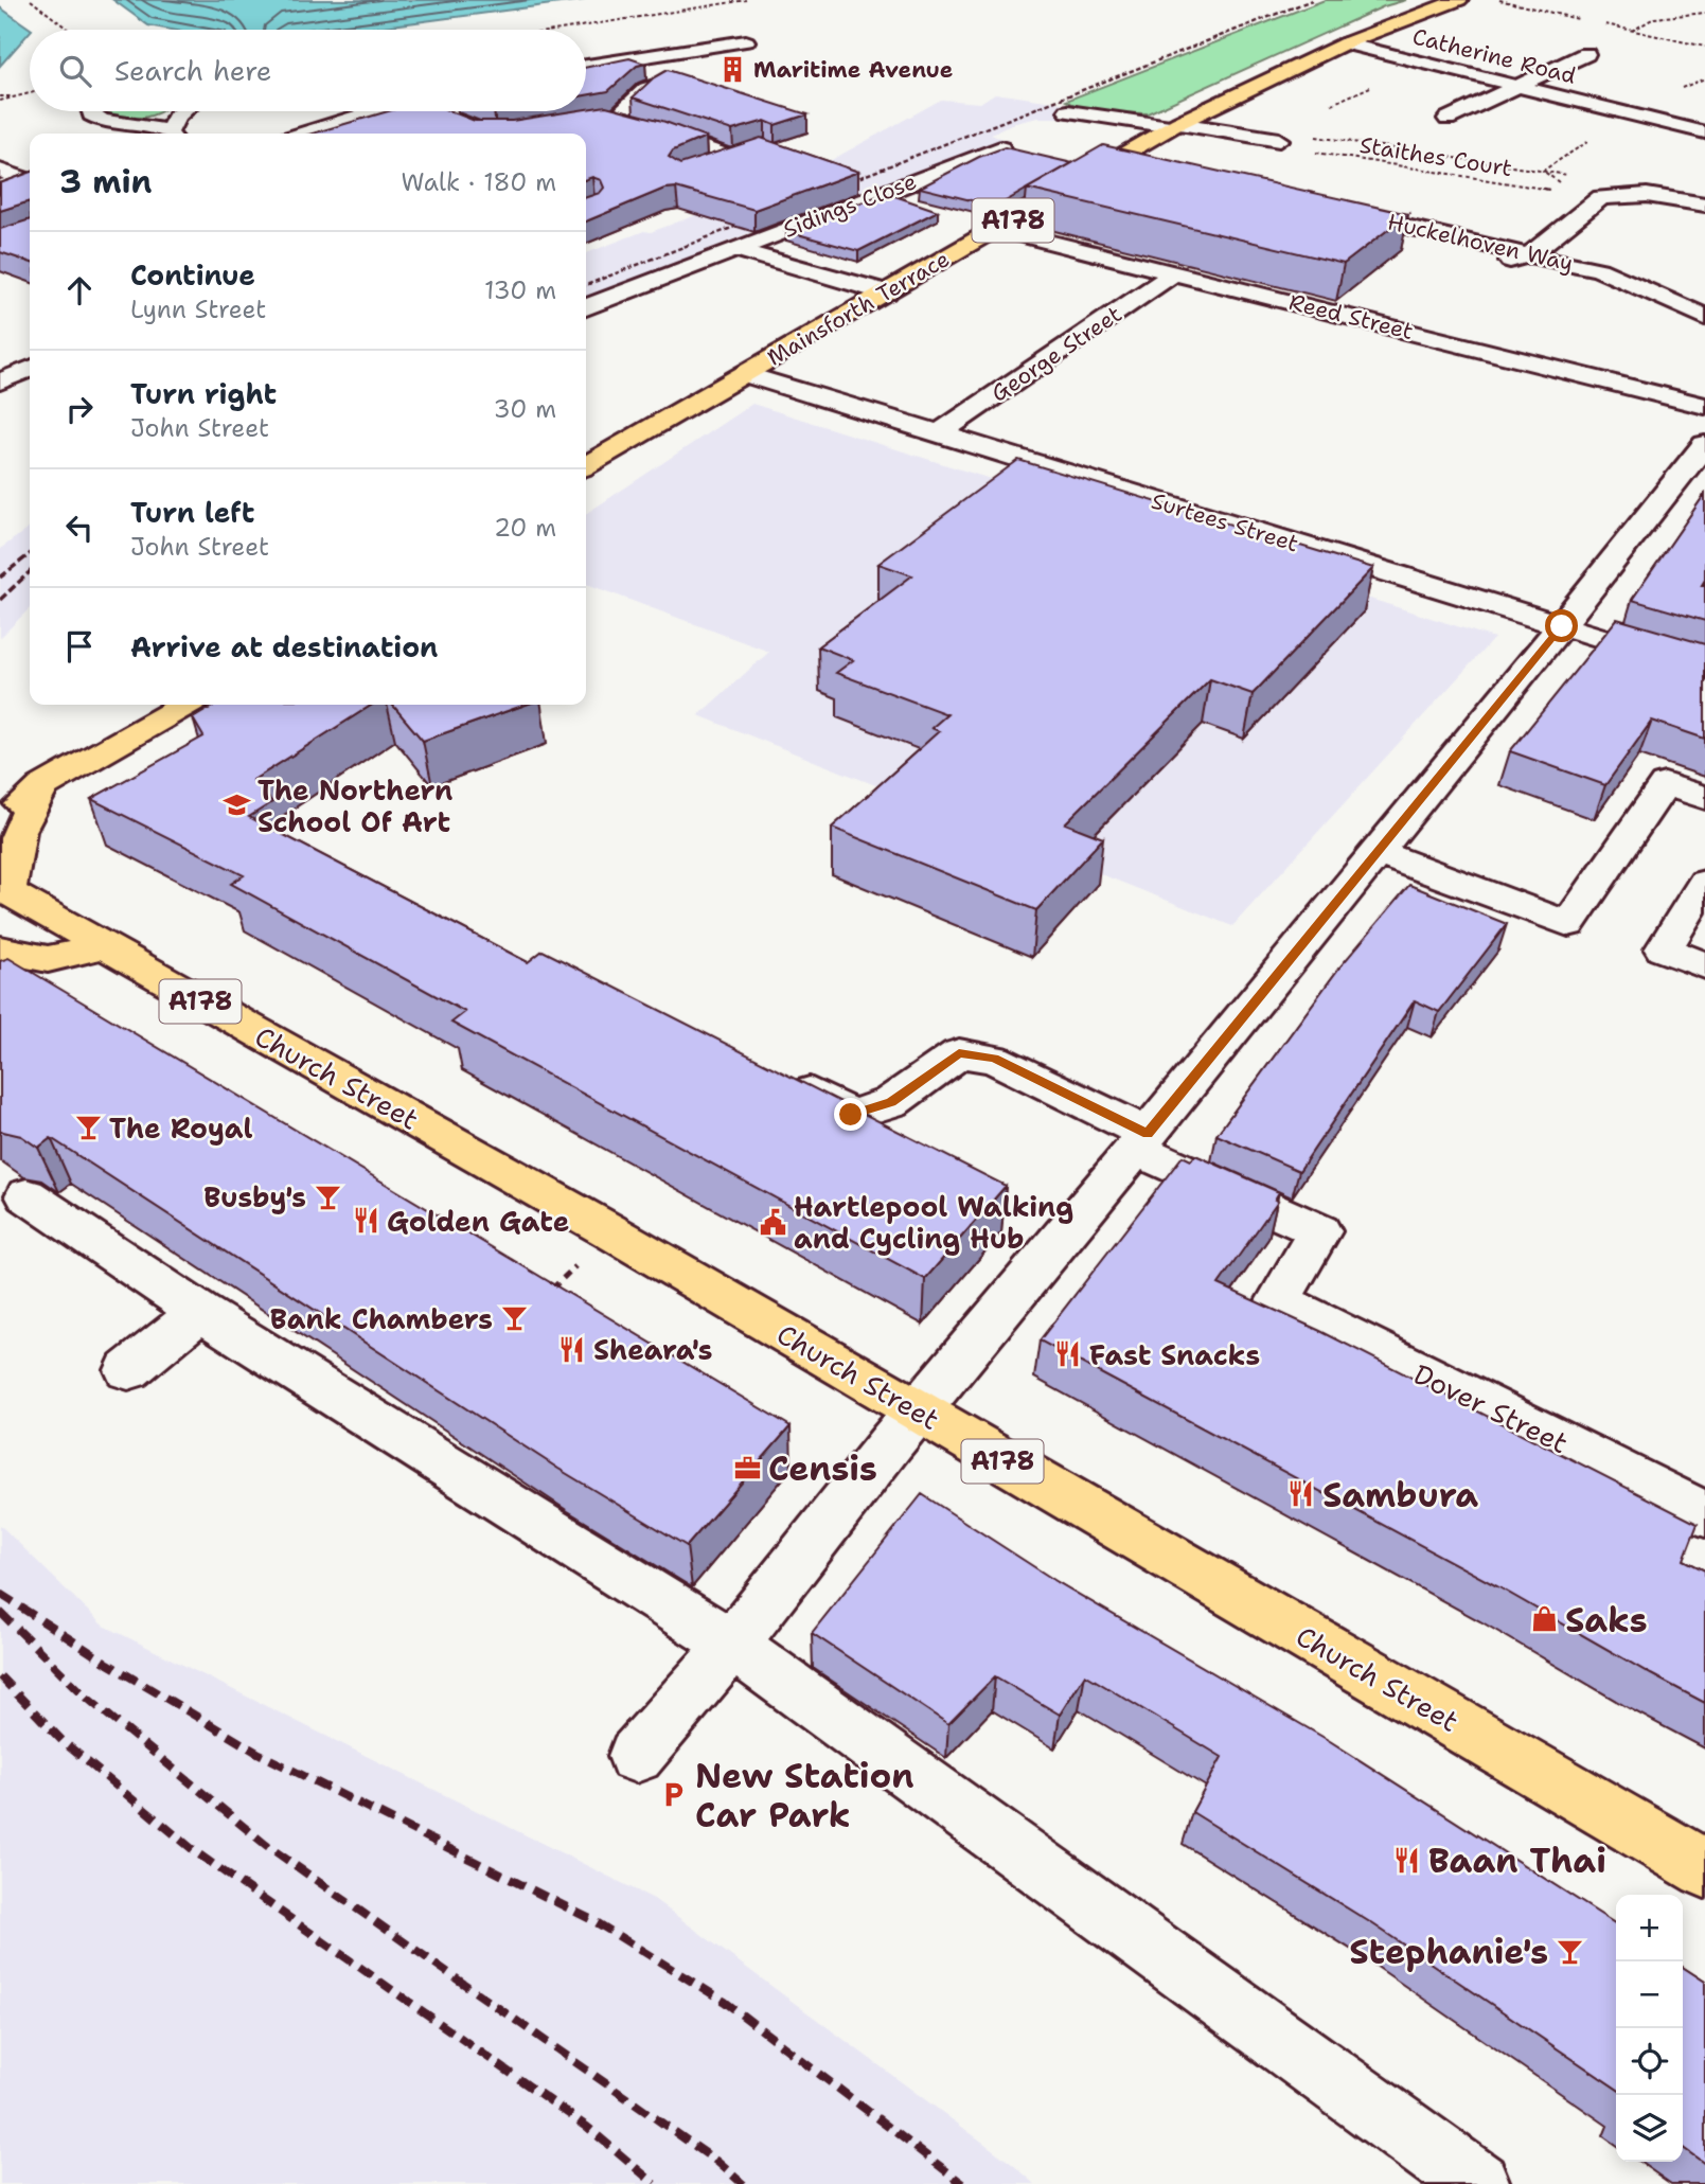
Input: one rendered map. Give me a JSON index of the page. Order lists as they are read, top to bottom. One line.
{"streets":{"main road":["A178","Mainsforth Terrace","Church Street"],"street":["Catherine Road","Sidings Close","Huckelhoven Way","Reed Street","George Street","Surtees Street","Dover Street"],"path":["Staithes Court"]},"crossings":[["Catherine Road","Mainsforth Terrace"],["Sidings Close","Mainsforth Terrace"],["A178","Church Street"],["Mainsforth Terrace","Reed Street"],["Mainsforth Terrace","Surtees Street"],["Reed Street","George Street"],["George Street","Surtees Street"]],"places":{"building":["Maritime Avenue"],"school or university":["The Northern School Of Art"],"bar":["The Royal","Busby's","Bank Chambers","Stephanie's"],"restaurant":["Golden Gate","Sheara's","Fast Snacks","Sambura","Baan Thai"],"public building":["Hartlepool Walking and Cycling Hub"],"office":["Censis"],"shop":["Saks"],"parking":["New Station Car Park"]},"page":{"search":"Search here","heading":["3 min","Walk · 180 m"],"list":[["Continue","Lynn Street","130 m"],["Turn right","John Street","30 m"],["Turn left","John Street","20 m"],"Arrive at destination"],"map_buttons":["+","−"]}}
